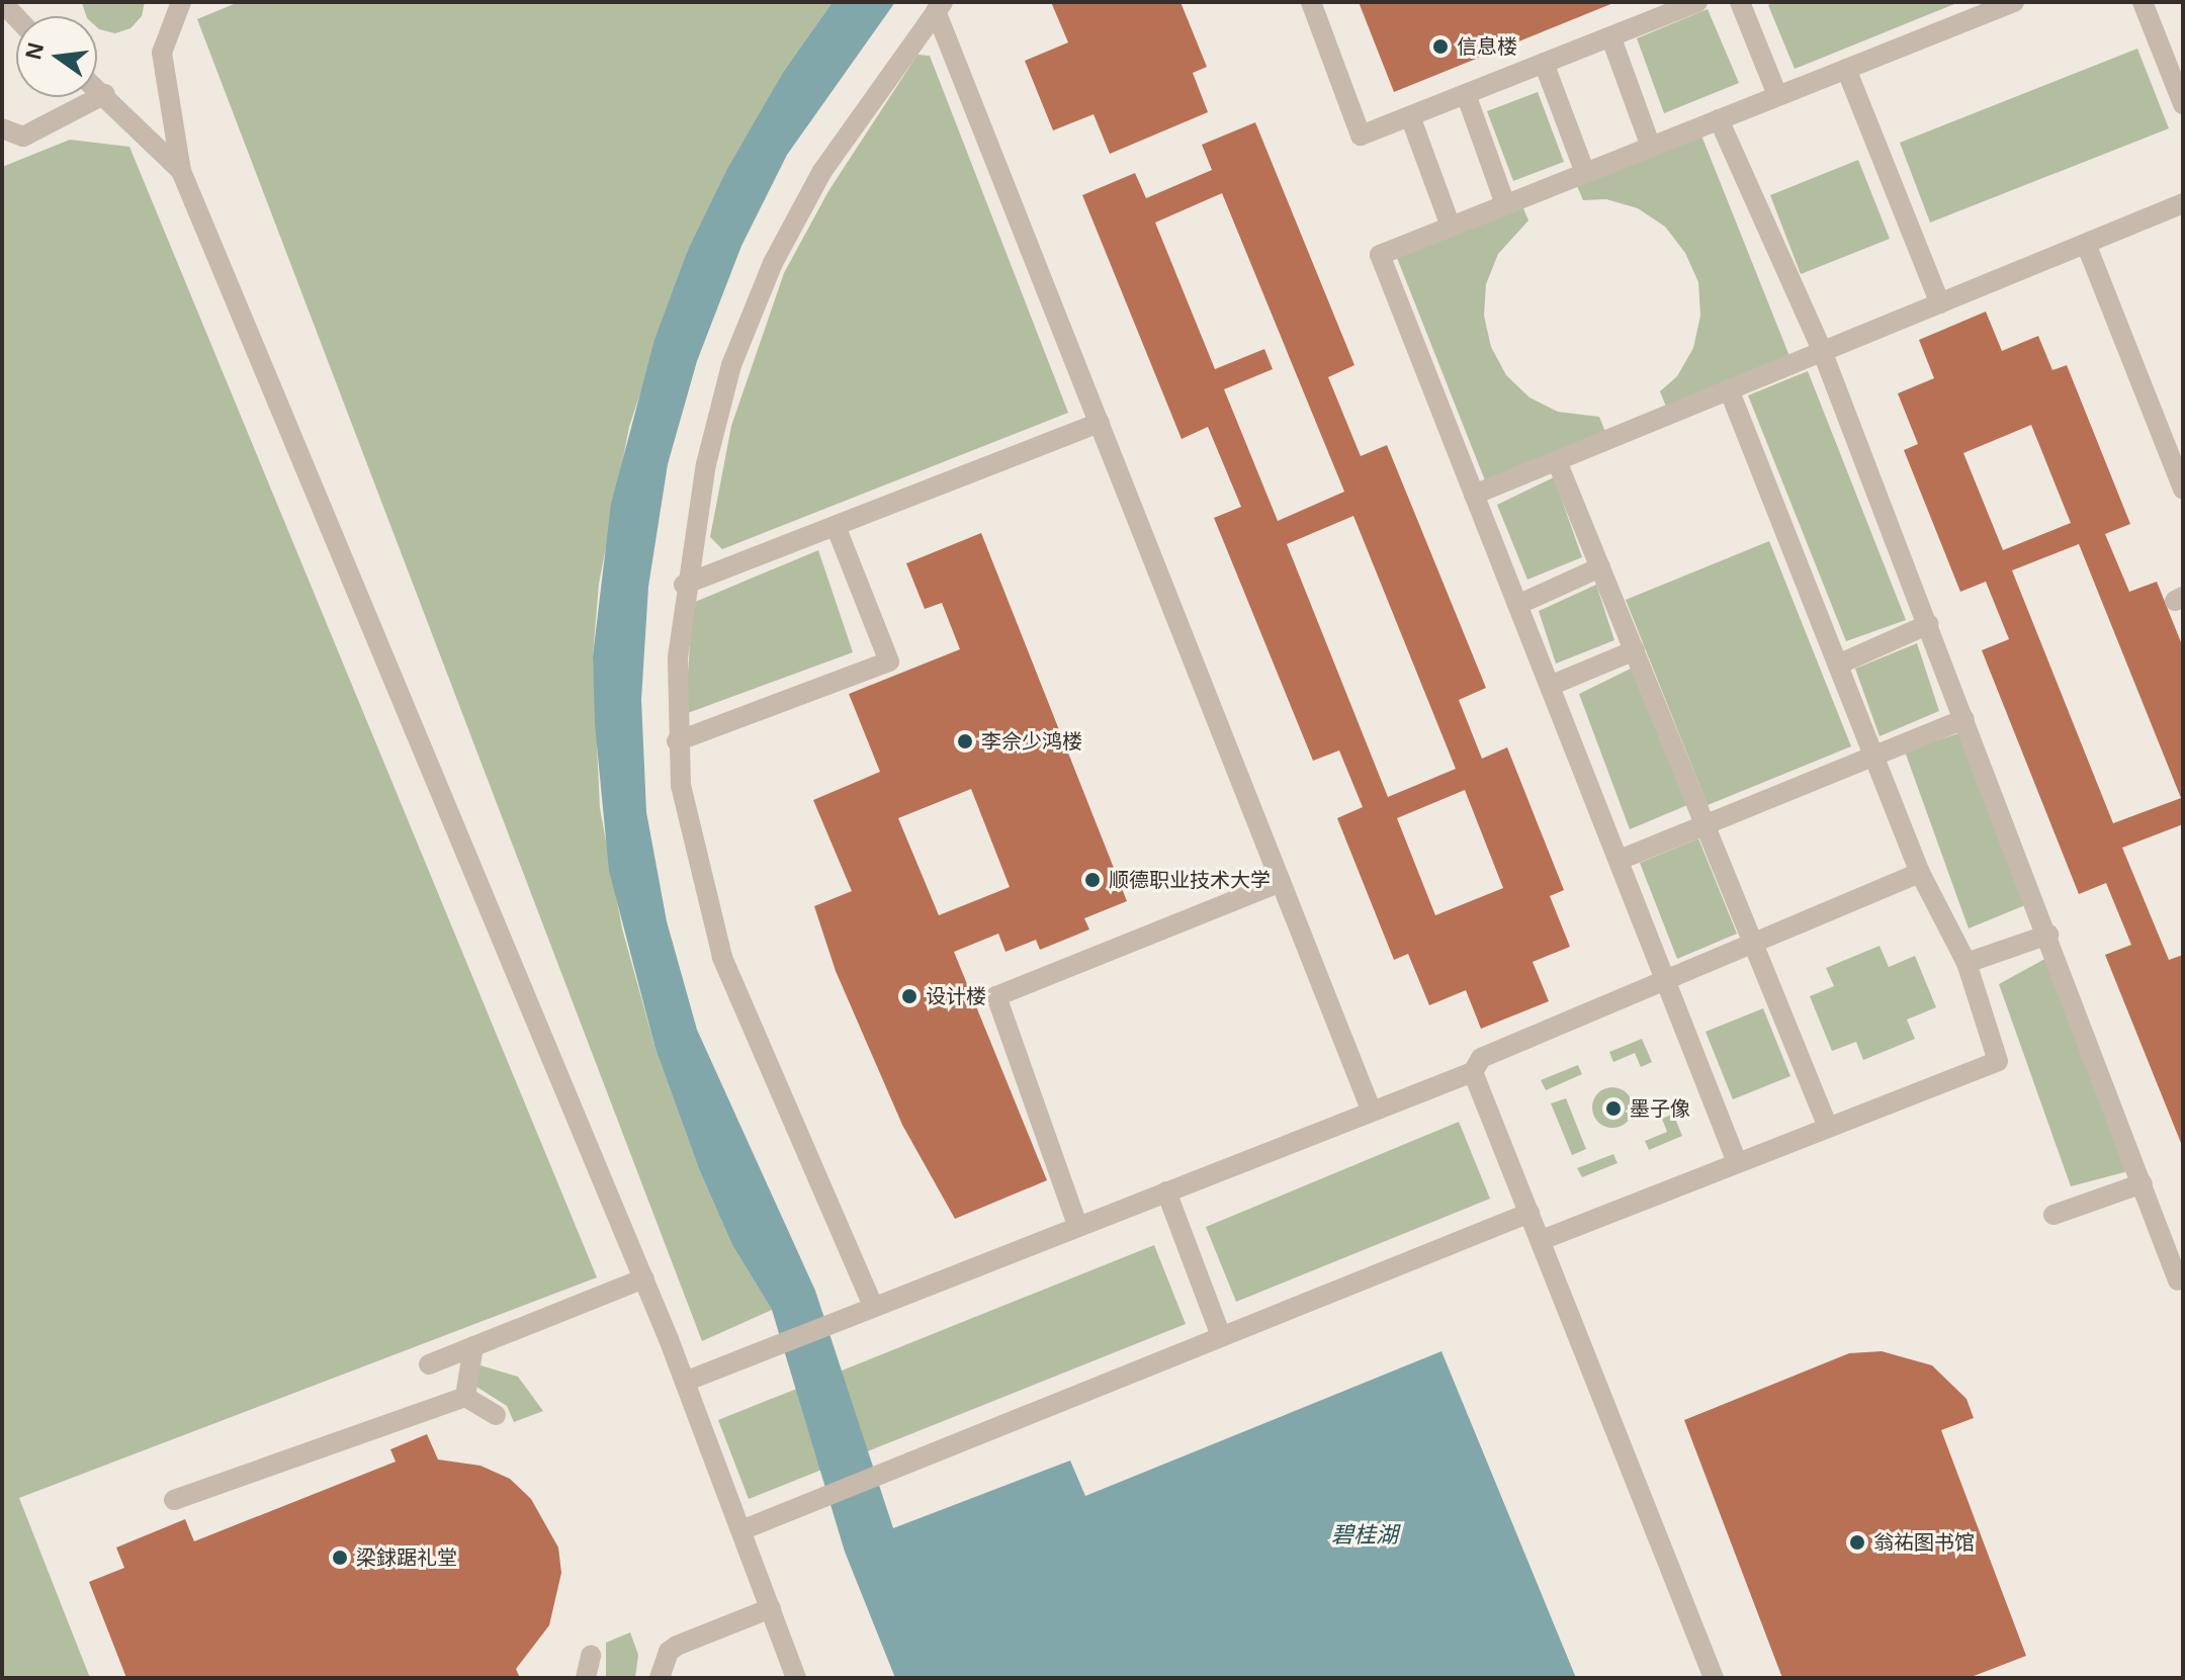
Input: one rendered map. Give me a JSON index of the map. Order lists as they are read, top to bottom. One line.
{"water":["碧桂湖"],"places":["信息楼","李佘少鸿楼","顺德职业技术大学","设计楼","墨子像","翁祐图书馆","梁銶踞礼堂"],"north":"left"}
